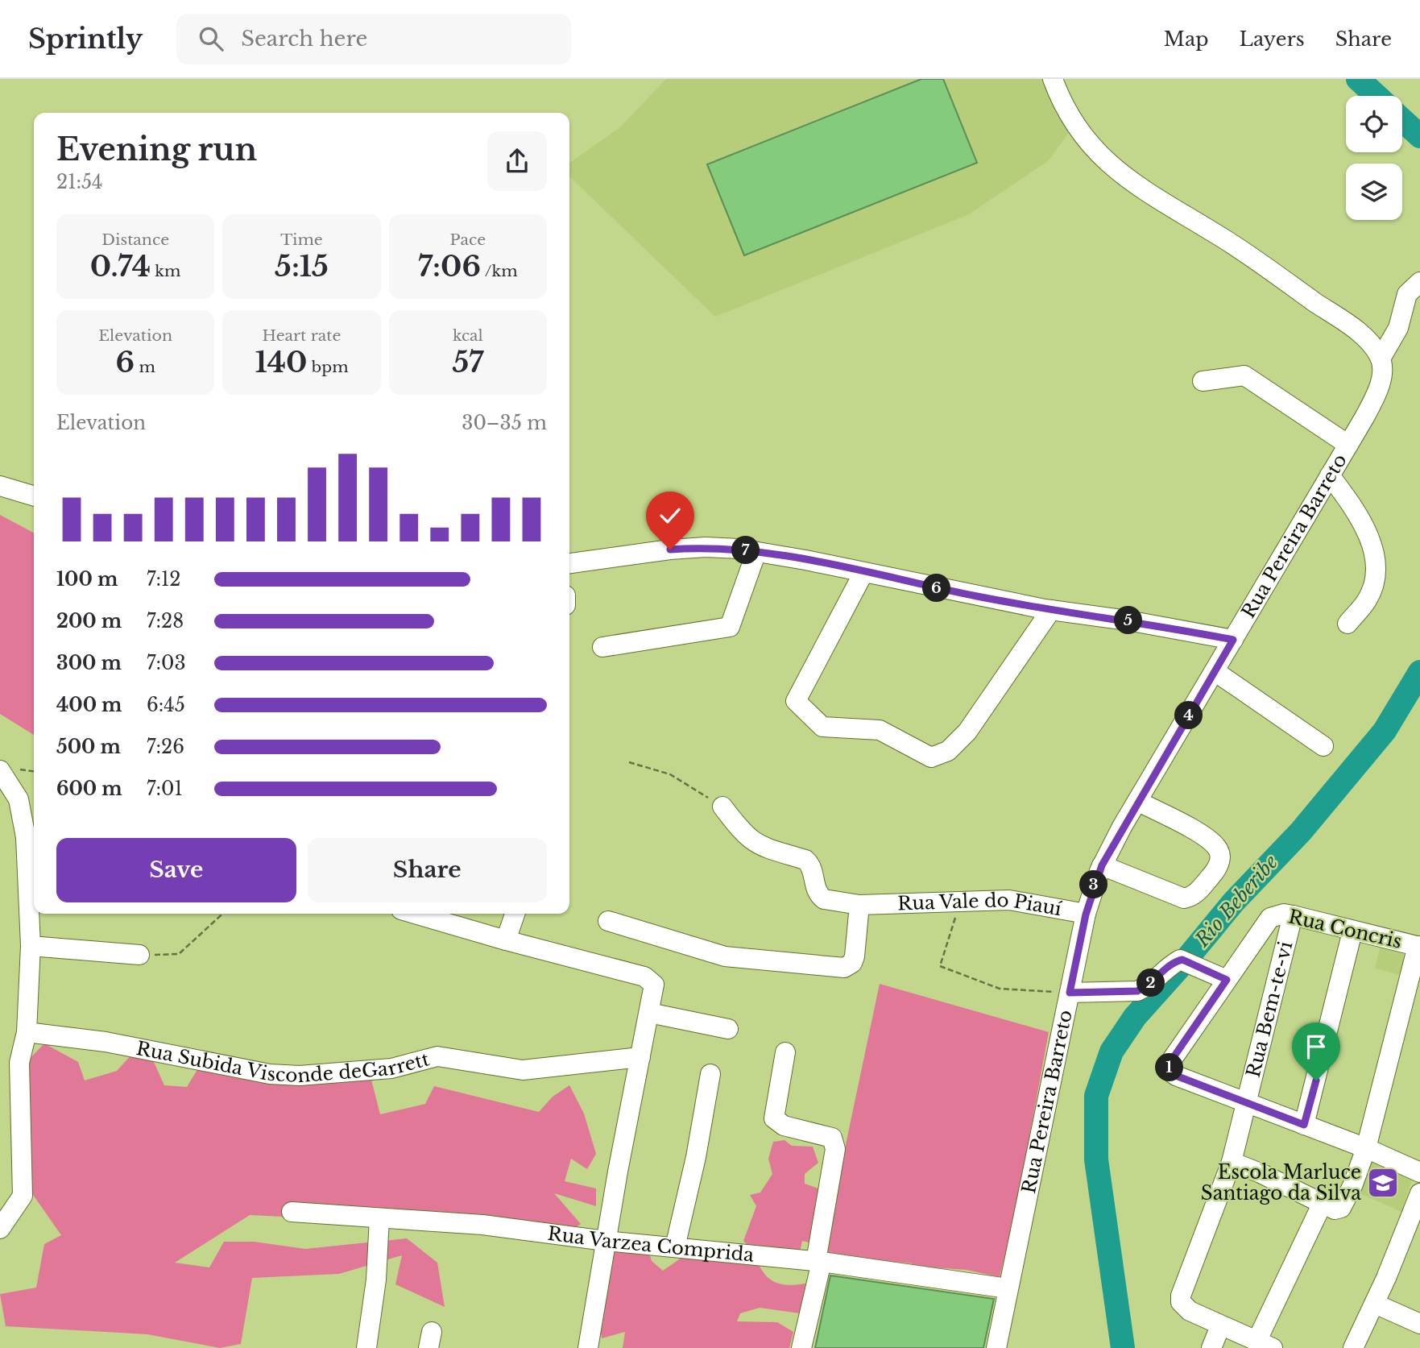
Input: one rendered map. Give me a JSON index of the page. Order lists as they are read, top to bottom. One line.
{"streets":{"street":["Rua Pereira Barreto","Rua Vale do Piauí","Rua Concris","Rua Bem-te-vi","Rua Subida Visconde deGarrett","Rua Varzea Comprida"]},"crossings":[["Rua Pereira Barreto","Rua Vale do Piauí"],["Rua Pereira Barreto","Rua Varzea Comprida"],["Rua Concris","Rua Bem-te-vi"]],"water":["Rio Beberibe"],"places":{"school or university":["Escola Marluce Santiago da Silva"]},"page":{"header":"Sprintly","search":"Search here","nav":["Map","Layers","Share"],"heading":["Evening run","21:54"],"stats":[["Distance","0.74 km"],["Time","5:15"],["Pace","7:06 /km"],["Elevation","6 m"],["Heart rate","140 bpm"],["kcal","57"]],"chart":["Elevation","30–35 m"],"pins":["7","6","5","4","3","2","1"],"list":[{"name":"100 m","note":"7:12"},{"name":"200 m","note":"7:28"},{"name":"300 m","note":"7:03"},{"name":"400 m","note":"6:45"},{"name":"500 m","note":"7:26"},{"name":"600 m","note":"7:01"}],"buttons":["Save","Share"]}}
